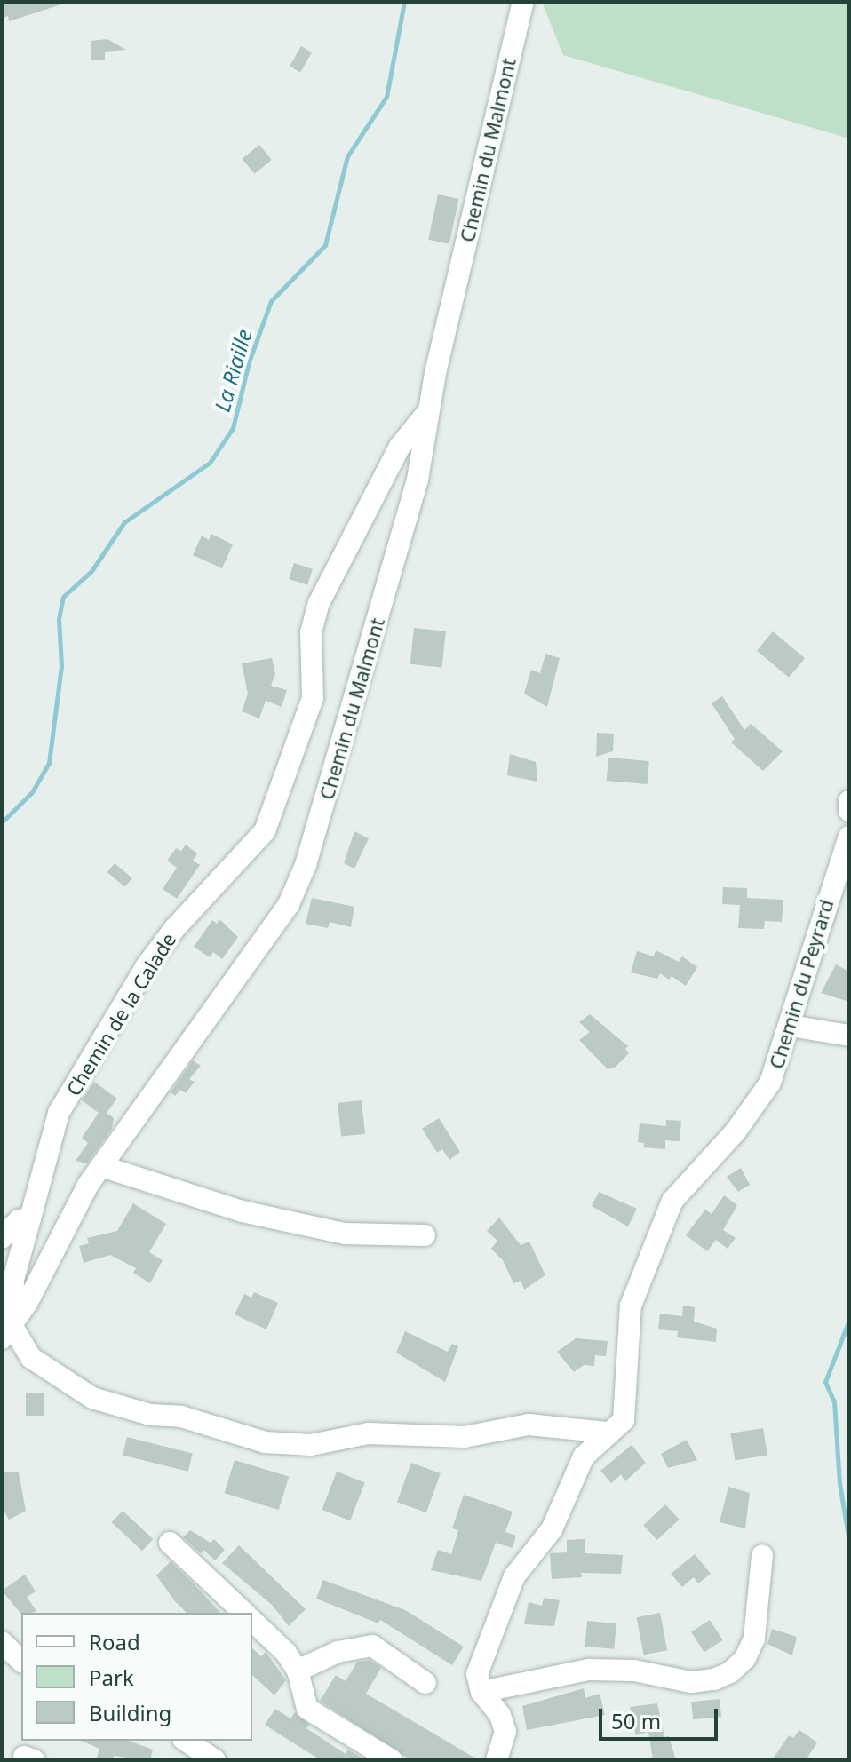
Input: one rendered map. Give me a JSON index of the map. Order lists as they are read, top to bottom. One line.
{"streets":{"street":["Chemin du Malmont","Chemin du Peyrard","Chemin de la Calade"]},"crossings":[["Chemin du Malmont","Chemin de la Calade"]],"water":["La Riaille"],"legend":["Road","Park","Building"],"scale_bar":"50 m"}
